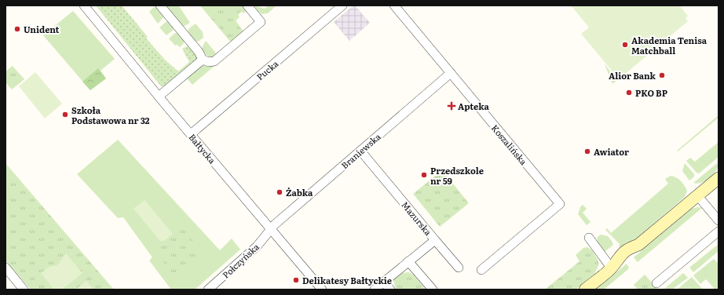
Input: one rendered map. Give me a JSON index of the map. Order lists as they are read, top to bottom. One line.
{"streets":{"street":["Pucka","Koszalińska","Bałtycka","Braniewska","Mazurska","Połczyńska"]},"crossings":[["Pucka","Bałtycka"],["Koszalińska","Braniewska"],["Bałtycka","Braniewska"],["Bałtycka","Połczyńska"],["Braniewska","Mazurska"],["Braniewska","Połczyńska"]],"places":{"other":["Unident","Akademia Tenisa Matchball","Alior Bank","PKO BP","Szkoła Podstawowa nr 32","Awiator","Przedszkole nr 59","Żabka","Delikatesy Bałtyckie"],"health":["Apteka"]}}
